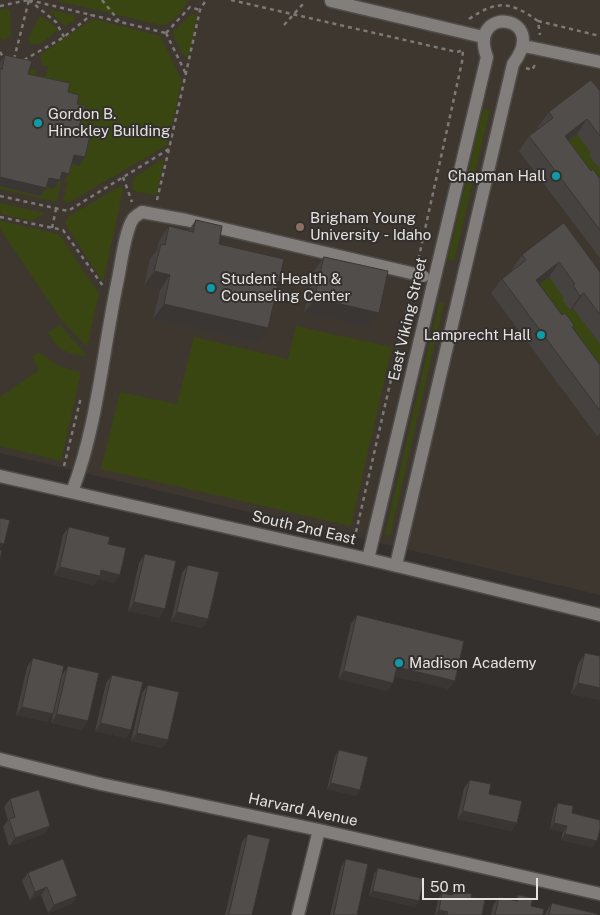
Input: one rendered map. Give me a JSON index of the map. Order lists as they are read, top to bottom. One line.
{"streets":{"street":["East Viking Street","South 2nd East","Harvard Avenue"]},"crossings":[["East Viking Street","South 2nd East"]],"places":["Gordon B. Hinckley Building","Chapman Hall","Brigham Young University - Idaho","Student Health & Counseling Center","Lamprecht Hall","Madison Academy"],"scale_bar":"50 m"}
